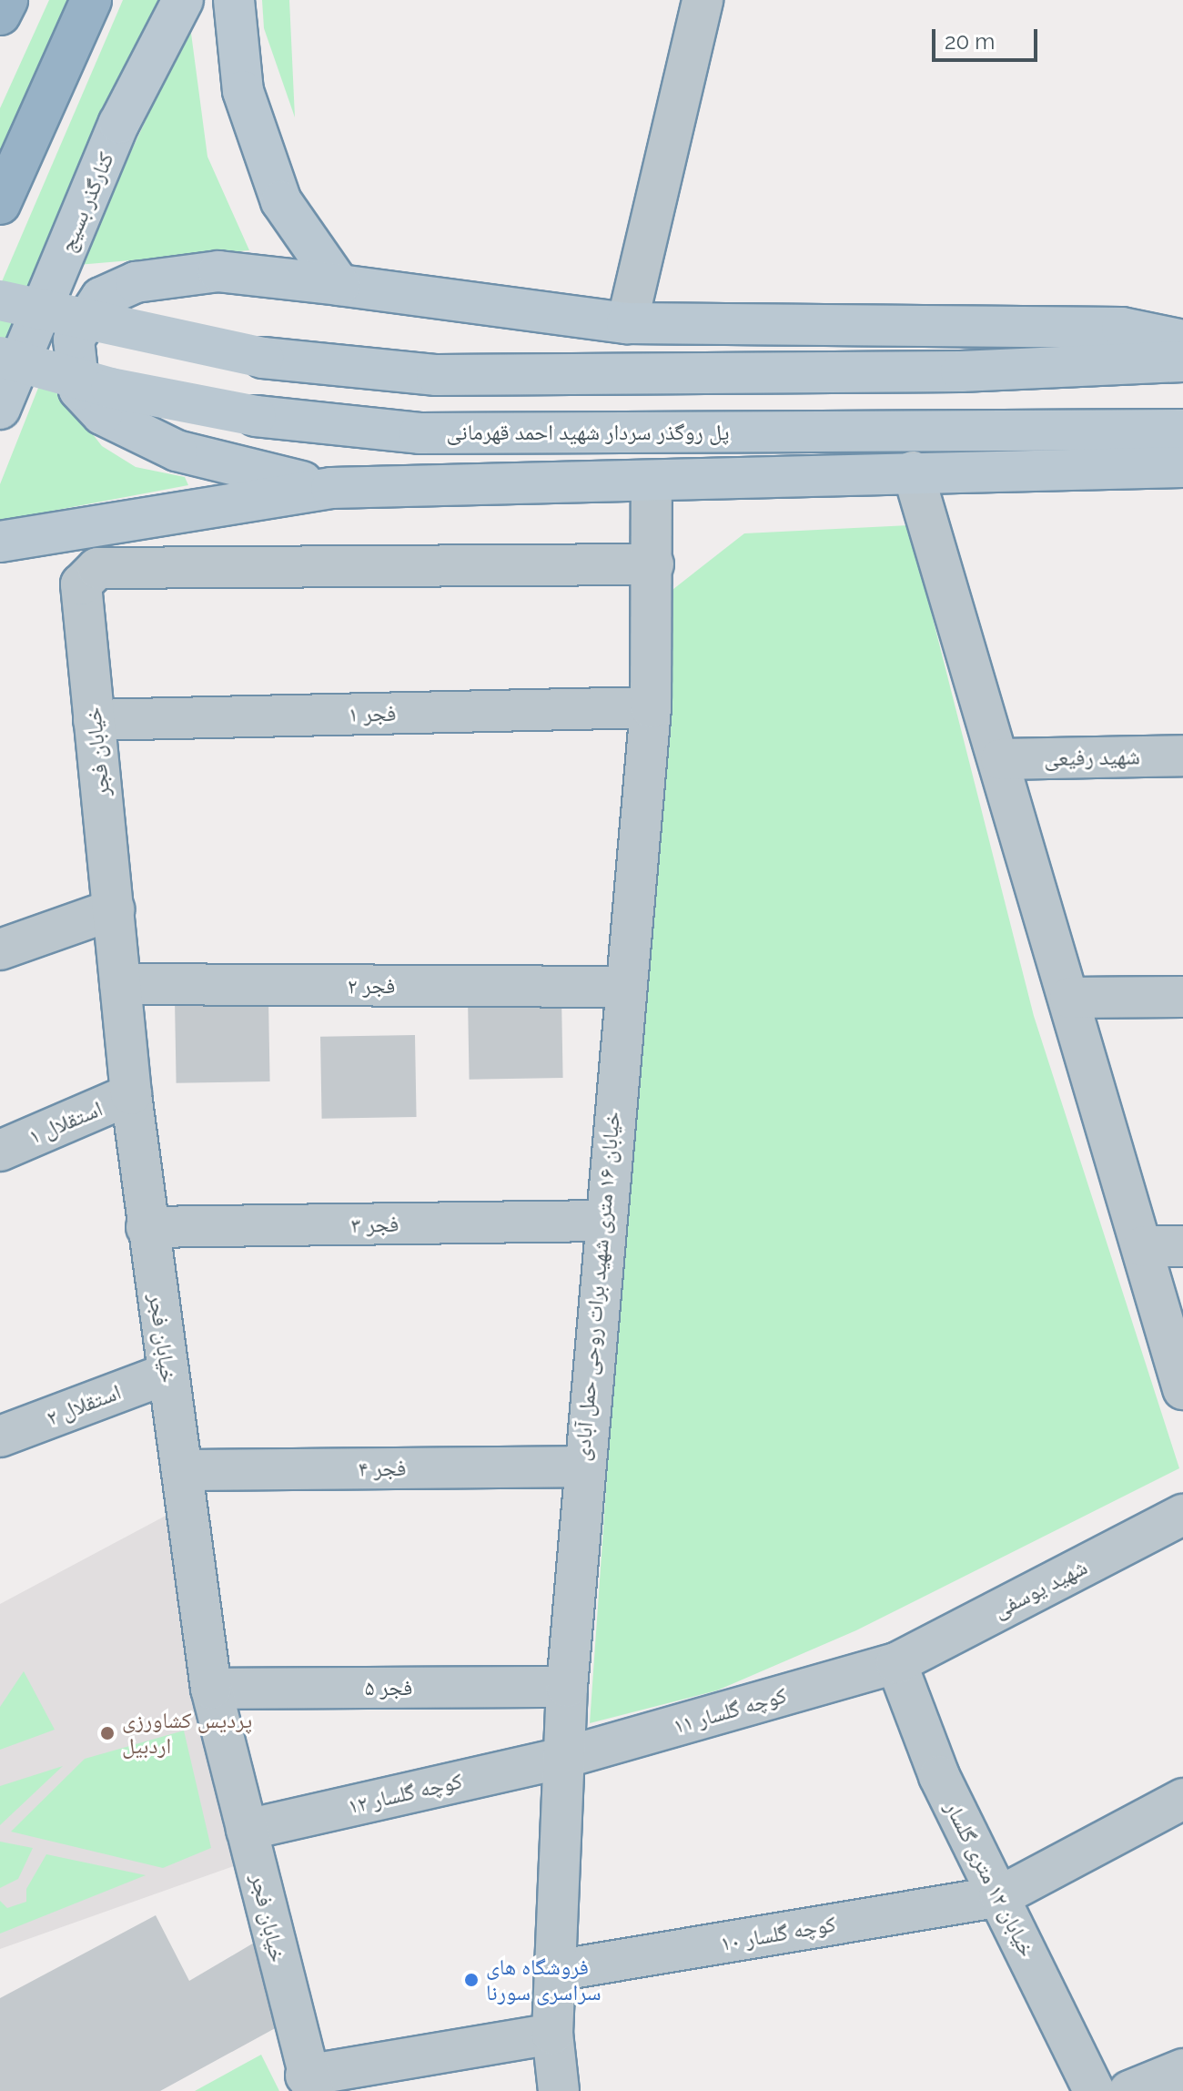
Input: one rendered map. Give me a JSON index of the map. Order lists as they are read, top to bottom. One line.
{"streets":{"main road":["کنارگذر بسیج","پل روگذر سردار شهید احمد قهرمانی"],"street":["فجر ۱","خیابان فجر","شهید رفیعی","فجر ۲","استقلال ۱","فجر ۳","خیابان ۱۶ متری شهید برات روحی حمل آبادی","استقلال ۲","فجر ۴","شهید یوسفی","فجر ۵","کوچه گلسار ۱۱","کوچه گلسار ۱۲","خیابان ۱۲ متری گلسار","کوچه گلسار ۱۰"]},"crossings":[["فجر ۱","خیابان فجر"],["فجر ۱","خیابان ۱۶ متری شهید برات روحی حمل آبادی"],["خیابان فجر","فجر ۲"],["خیابان فجر","استقلال ۱"],["خیابان فجر","فجر ۳"],["خیابان فجر","خیابان ۱۶ متری شهید برات روحی حمل آبادی"],["خیابان فجر","استقلال ۲"],["خیابان فجر","فجر ۴"],["خیابان فجر","فجر ۵"],["خیابان فجر","کوچه گلسار ۱۲"],["فجر ۲","خیابان ۱۶ متری شهید برات روحی حمل آبادی"],["فجر ۳","خیابان ۱۶ متری شهید برات روحی حمل آبادی"],["خیابان ۱۶ متری شهید برات روحی حمل آبادی","فجر ۴"],["خیابان ۱۶ متری شهید برات روحی حمل آبادی","فجر ۵"],["خیابان ۱۶ متری شهید برات روحی حمل آبادی","کوچه گلسار ۱۱"],["خیابان ۱۶ متری شهید برات روحی حمل آبادی","کوچه گلسار ۱۲"],["خیابان ۱۶ متری شهید برات روحی حمل آبادی","کوچه گلسار ۱۰"],["شهید یوسفی","کوچه گلسار ۱۱"],["شهید یوسفی","خیابان ۱۲ متری گلسار"],["کوچه گلسار ۱۱","کوچه گلسار ۱۲"],["کوچه گلسار ۱۱","خیابان ۱۲ متری گلسار"],["خیابان ۱۲ متری گلسار","کوچه گلسار ۱۰"]],"places":["پردیس کشاورزی اردبیل","فروشگاه های سراسری سورنا"],"scale_bar":"20 m"}
